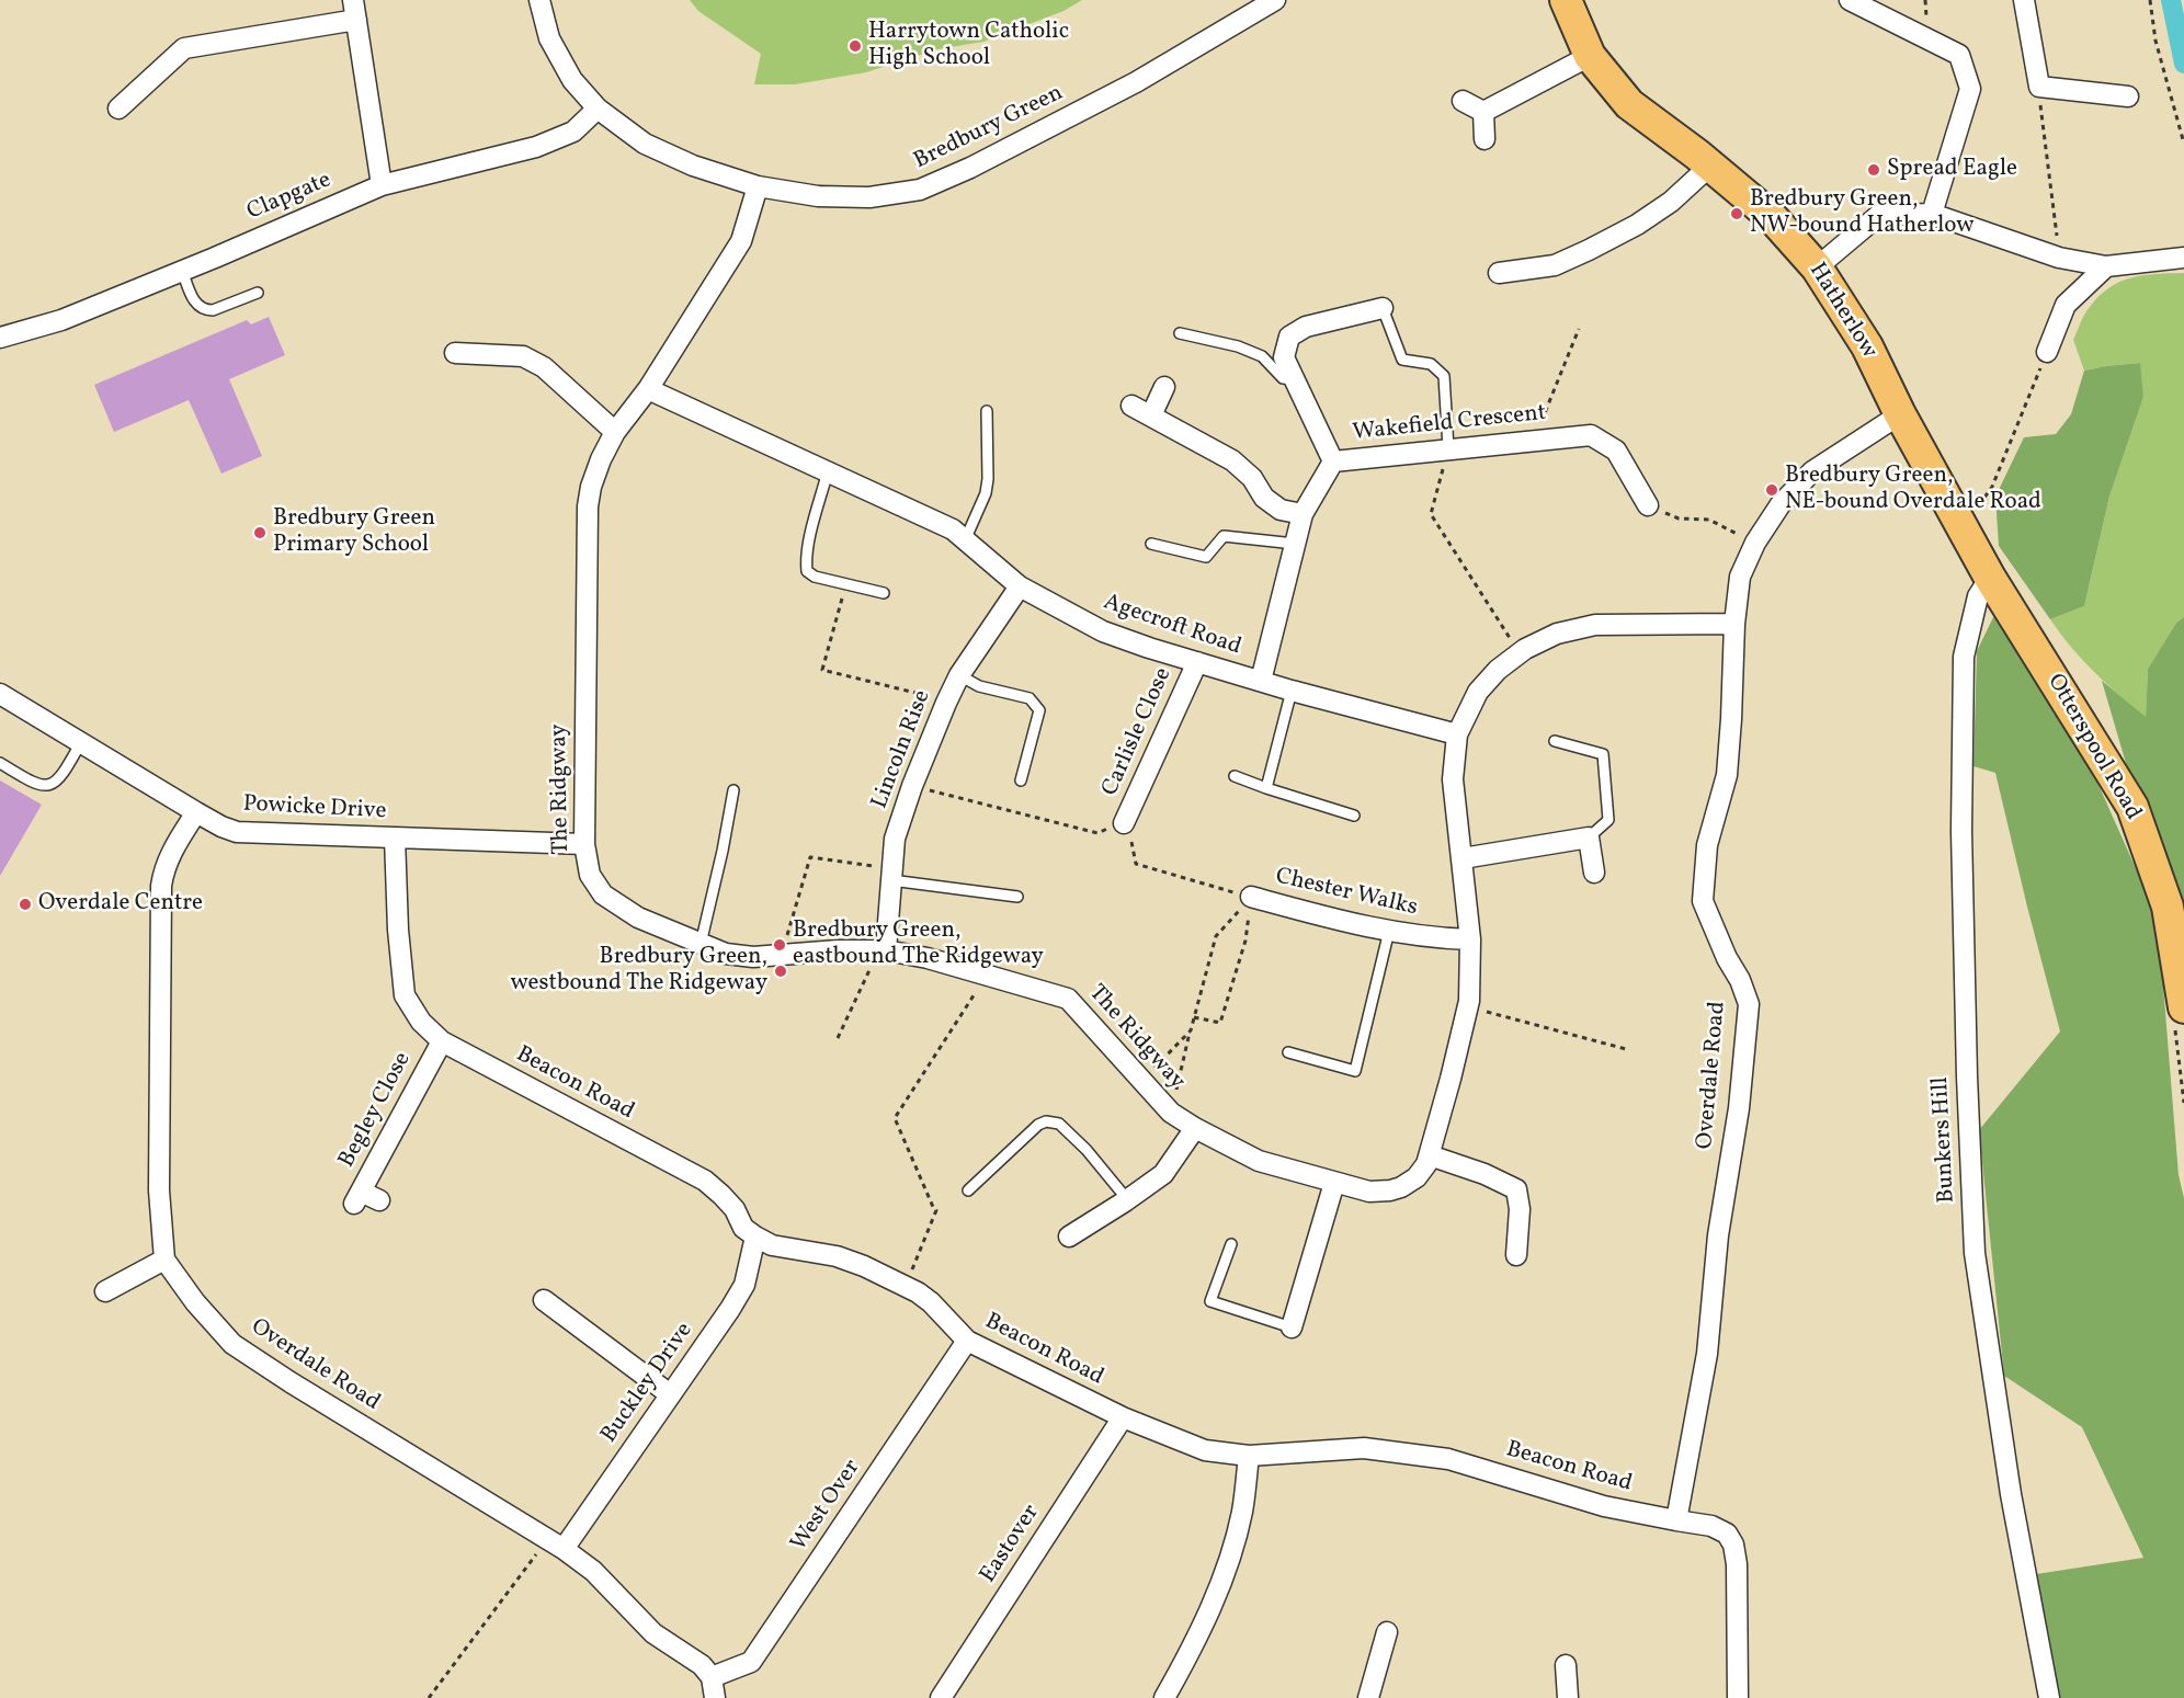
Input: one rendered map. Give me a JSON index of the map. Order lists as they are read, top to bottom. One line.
{"streets":{"main road":["Hatherlow","Otterspool Road"],"street":["Bredbury Green","Clapgate","Wakefield Crescent","Agecroft Road","Carlisle Close","Lincoln Rise","The Ridgway","Powicke Drive","Chester Walks","Overdale Road","Beacon Road","Begley Close","Bunkers Hill","Buckley Drive","West Over","Eastover"]},"crossings":[["Bredbury Green","Clapgate"],["Bredbury Green","The Ridgway"],["Hatherlow","Otterspool Road"],["Hatherlow","Overdale Road"],["Hatherlow","Bunkers Hill"],["Wakefield Crescent","Agecroft Road"],["Agecroft Road","Carlisle Close"],["Agecroft Road","Lincoln Rise"],["Agecroft Road","The Ridgway"],["Otterspool Road","Bunkers Hill"],["Lincoln Rise","The Ridgway"],["The Ridgway","Powicke Drive"],["The Ridgway","Chester Walks"],["The Ridgway","Overdale Road"],["Powicke Drive","Beacon Road"],["Overdale Road","Beacon Road"],["Overdale Road","Buckley Drive"],["Overdale Road","West Over"],["Beacon Road","Begley Close"],["Beacon Road","Buckley Drive"],["Beacon Road","West Over"],["Beacon Road","Eastover"]],"places":["Harrytown Catholic High School","Spread Eagle","Bredbury Green, NW-bound Hatherlow","Bredbury Green, NE-bound Overdale Road","Bredbury Green Primary School","Overdale Centre","Bredbury Green, eastbound The Ridgeway","Bredbury Green, westbound The Ridgeway"]}
